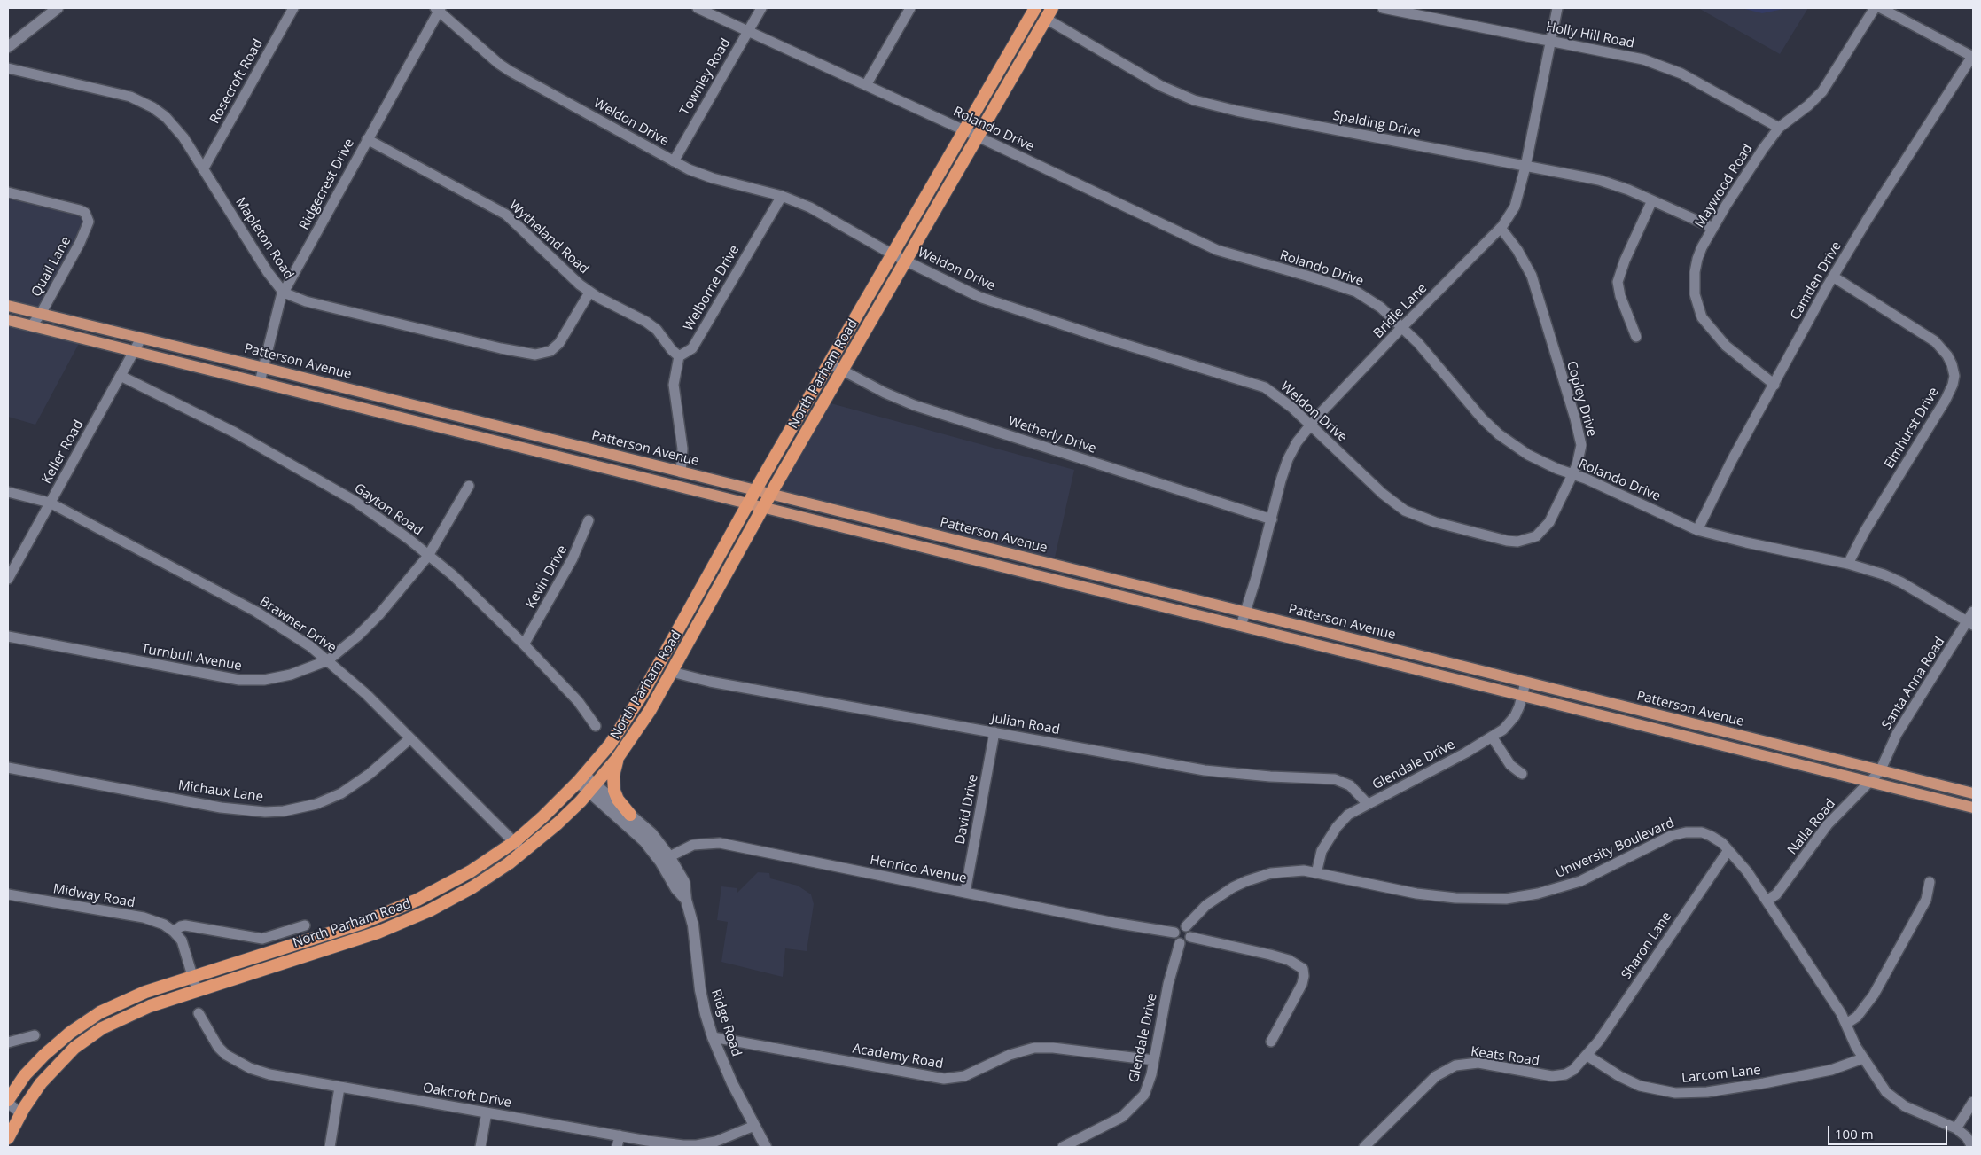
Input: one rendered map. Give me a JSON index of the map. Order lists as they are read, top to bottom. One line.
{"streets":{"highway":["North Parham Road"],"main road":["Patterson Avenue"],"street":["Holly Hill Road","Townley Road","Rosecroft Road","Weldon Drive","Spalding Drive","Rolando Drive","Ridgecrest Drive","Maywood Road","Wytheland Road","Mapleton Road","Quail Lane","Camden Drive","Welborne Drive","Bridle Lane","Copley Drive","Elmhurst Drive","Wetherly Drive","Keller Road","Gayton Road","Kevin Drive","Brawner Drive","Turnbull Avenue","Santa Anna Road","Julian Road","Glendale Drive","Michaux Lane","David Drive","Nalla Road","University Boulevard","Henrico Avenue","Midway Road","Sharon Lane","Ridge Road","Academy Road","Keats Road","Larcom Lane","Oakcroft Drive"]},"crossings":[["Holly Hill Road","Maywood Road"],["Holly Hill Road","Bridle Lane"],["Townley Road","Weldon Drive"],["Townley Road","Rolando Drive"],["Rosecroft Road","Mapleton Road"],["Weldon Drive","Ridgecrest Drive"],["Weldon Drive","Welborne Drive"],["Weldon Drive","Bridle Lane"],["Weldon Drive","North Parham Road"],["Weldon Drive","Copley Drive"],["Spalding Drive","Maywood Road"],["Spalding Drive","Bridle Lane"],["Spalding Drive","North Parham Road"],["Rolando Drive","Camden Drive"],["Rolando Drive","Bridle Lane"],["Rolando Drive","North Parham Road"],["Rolando Drive","Copley Drive"],["Rolando Drive","Elmhurst Drive"],["Rolando Drive","Santa Anna Road"],["Ridgecrest Drive","Wytheland Road"],["Ridgecrest Drive","Mapleton Road"],["Ridgecrest Drive","Patterson Avenue"],["Maywood Road","Camden Drive"],["Wytheland Road","Mapleton Road"],["Wytheland Road","Welborne Drive"],["Quail Lane","Patterson Avenue"],["Camden Drive","Elmhurst Drive"],["Bridle Lane","Patterson Avenue"],["Bridle Lane","Copley Drive"],["Bridle Lane","Wetherly Drive"],["Patterson Avenue","North Parham Road"],["Patterson Avenue","Keller Road"],["Patterson Avenue","Santa Anna Road"],["Patterson Avenue","Glendale Drive"],["Patterson Avenue","Nalla Road"],["North Parham Road","Wetherly Drive"],["North Parham Road","Brawner Drive"],["North Parham Road","Julian Road"],["North Parham Road","Midway Road"],["North Parham Road","Ridge Road"],["Keller Road","Gayton Road"],["Keller Road","Brawner Drive"],["Gayton Road","Kevin Drive"],["Gayton Road","Turnbull Avenue"],["Brawner Drive","Turnbull Avenue"],["Brawner Drive","Michaux Lane"],["Santa Anna Road","Nalla Road"],["Julian Road","Glendale Drive"],["Julian Road","David Drive"],["Glendale Drive","University Boulevard"],["Glendale Drive","Henrico Avenue"],["Glendale Drive","Academy Road"],["David Drive","Henrico Avenue"],["Nalla Road","University Boulevard"],["University Boulevard","Henrico Avenue"],["University Boulevard","Sharon Lane"],["University Boulevard","Larcom Lane"],["Henrico Avenue","Ridge Road"],["Sharon Lane","Keats Road"],["Sharon Lane","Larcom Lane"],["Ridge Road","Academy Road"],["Ridge Road","Oakcroft Drive"],["Keats Road","Larcom Lane"]],"scale_bar":"100 m"}
